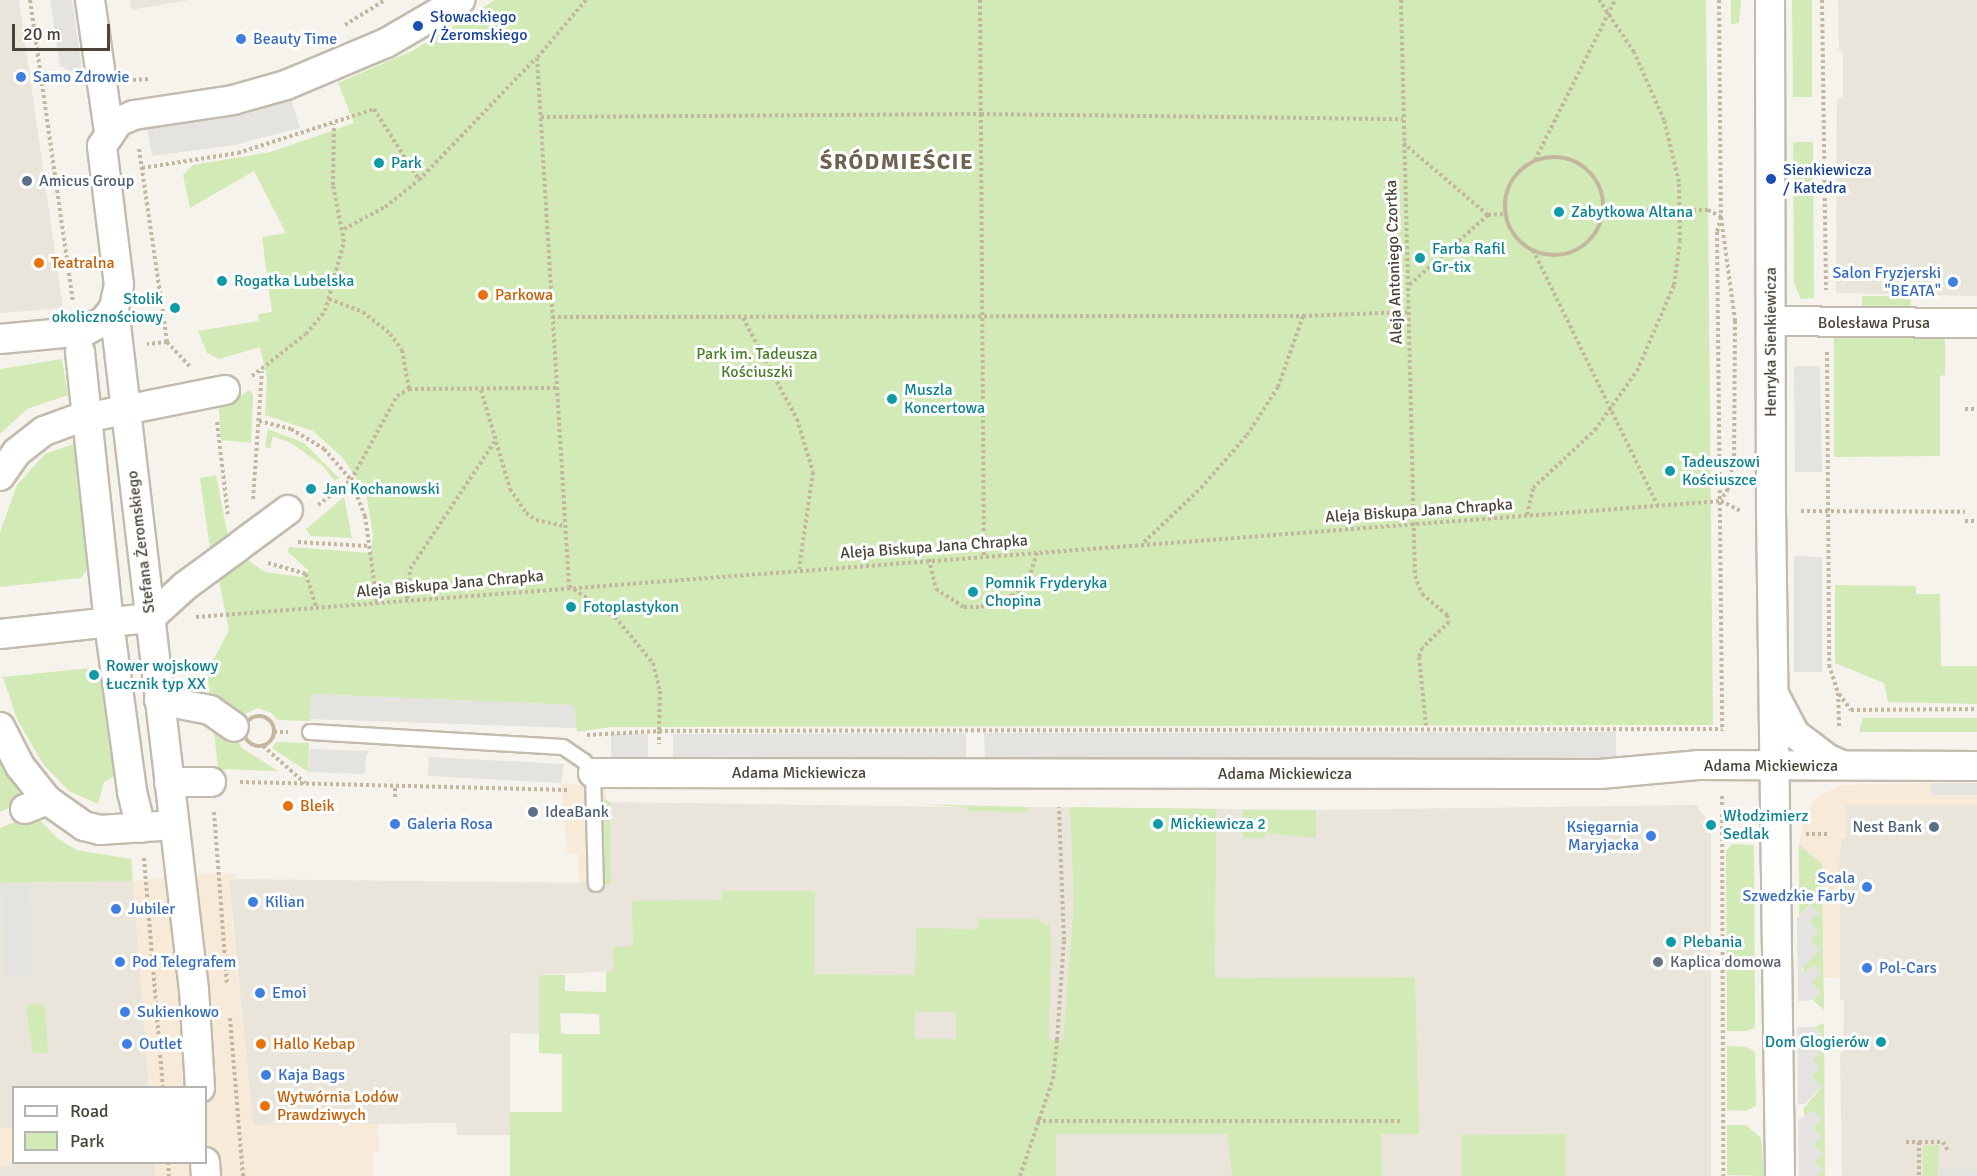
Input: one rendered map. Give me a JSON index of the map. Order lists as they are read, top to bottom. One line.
{"streets":{"street":["Bolesława Prusa","Henryka Sienkiewicza","Stefana Żeromskiego","Adama Mickiewicza"],"path":["Aleja Antoniego Czortka","Aleja Biskupa Jana Chrapka"]},"crossings":[["Aleja Antoniego Czortka","Aleja Biskupa Jana Chrapka"],["Bolesława Prusa","Henryka Sienkiewicza"],["Henryka Sienkiewicza","Adama Mickiewicza"],["Aleja Biskupa Jana Chrapka","Stefana Żeromskiego"]],"districts":["ŚRÓDMIEŚCIE"],"parks":["Park im. Tadeusza Kościuszki"],"places":["Słowackiego / Żeromskiego","Beauty Time","Samo Zdrowie","Park","Sienkiewicza / Katedra","Amicus Group","Zabytkowa Altana","Farba Rafil Gr-tix","Teatralna","Rogatka Lubelska","Salon Fryzjerski \"BEATA\"","Parkowa","Stolik okolicznościowy","Muszla Koncertowa","Tadeuszowi Kościuszce","Jan Kochanowski","Pomnik Fryderyka Chopina","Fotoplastykon","Rower wojskowy Łucznik typ XX","Bleik","IdeaBank","Galeria Rosa","Mickiewicza 2","Włodzimierz Sedlak","Nest Bank","Księgarnia Maryjacka","Scala Szwedzkie Farby","Kilian","Jubiler","Plebania","Pod Telegrafem","Kaplica domowa","Pol-Cars","Emoi","Sukienkowo","Dom Glogierów","Outlet","Hallo Kebap","Kaja Bags","Wytwórnia Lodów Prawdziwych"],"legend":["Road","Park"],"scale_bar":"20 m"}
